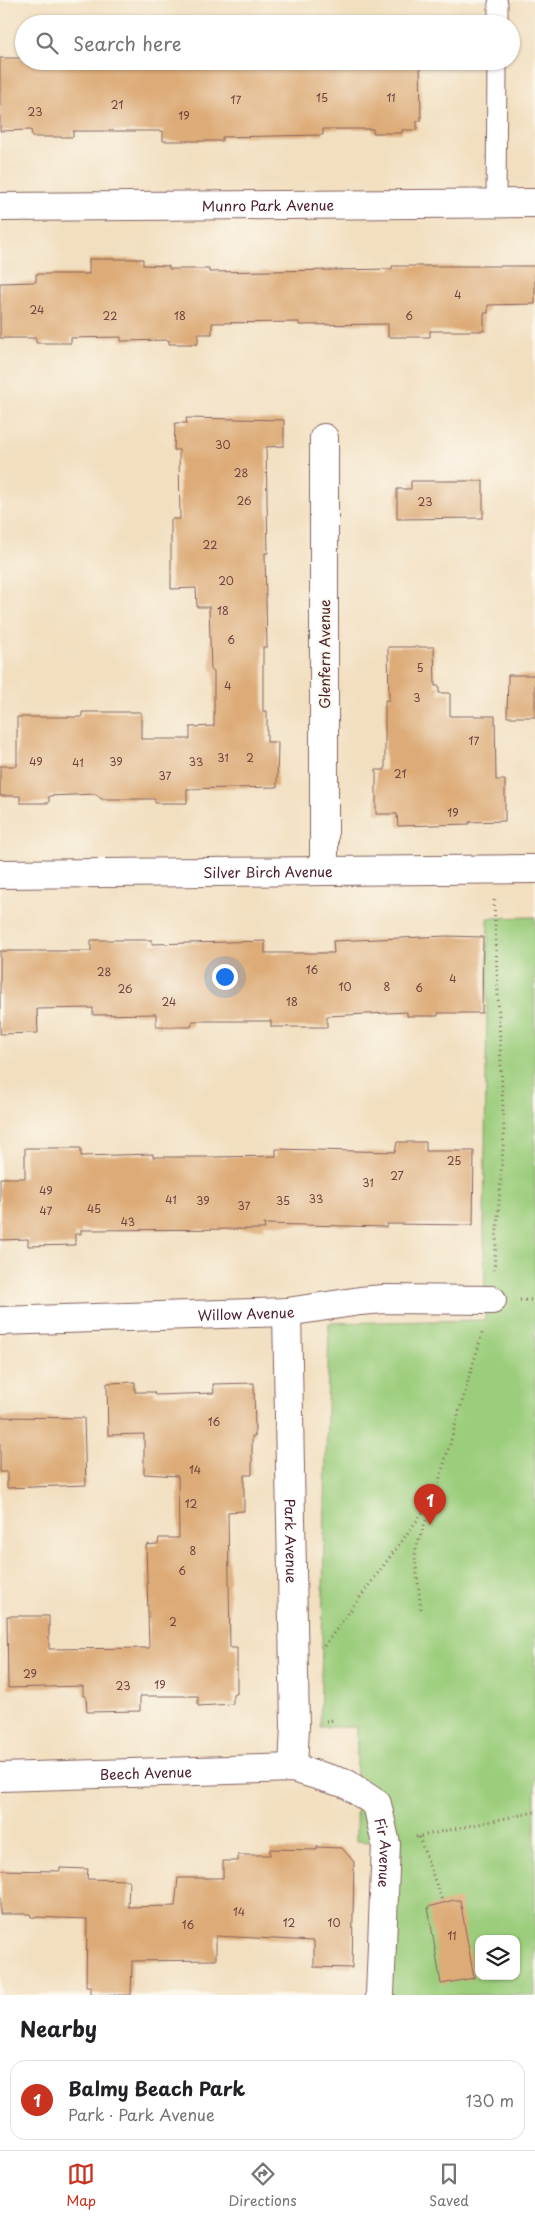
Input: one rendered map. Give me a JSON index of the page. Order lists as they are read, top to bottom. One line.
{"streets":{"street":["Munro Park Avenue","Glenfern Avenue","Silver Birch Avenue","Willow Avenue","Park Avenue","Beech Avenue","Fir Avenue"]},"crossings":[["Glenfern Avenue","Silver Birch Avenue"],["Willow Avenue","Park Avenue"],["Park Avenue","Beech Avenue"],["Park Avenue","Fir Avenue"],["Beech Avenue","Fir Avenue"]],"house_numbers":["15","11","17","21","23","19","4","24","22","18","6","30","28","26","23","22","20","18","6","5","4","3","17","31","2","49","39","33","41","21","37","19","16","28","4","10","8","6","26","24","18","25","27","31","49","33","41","39","35","37","45","47","43","16","14","12","8","6","2","29","19","23","14","12","10","16","11"],"page":{"search":"Search here","pins":"1","heading":"Nearby","list":[{"mark":"1","name":"Balmy Beach Park","note":"Park · Park Avenue","value":"130 m"}],"nav":["Map","Directions","Saved"]}}
